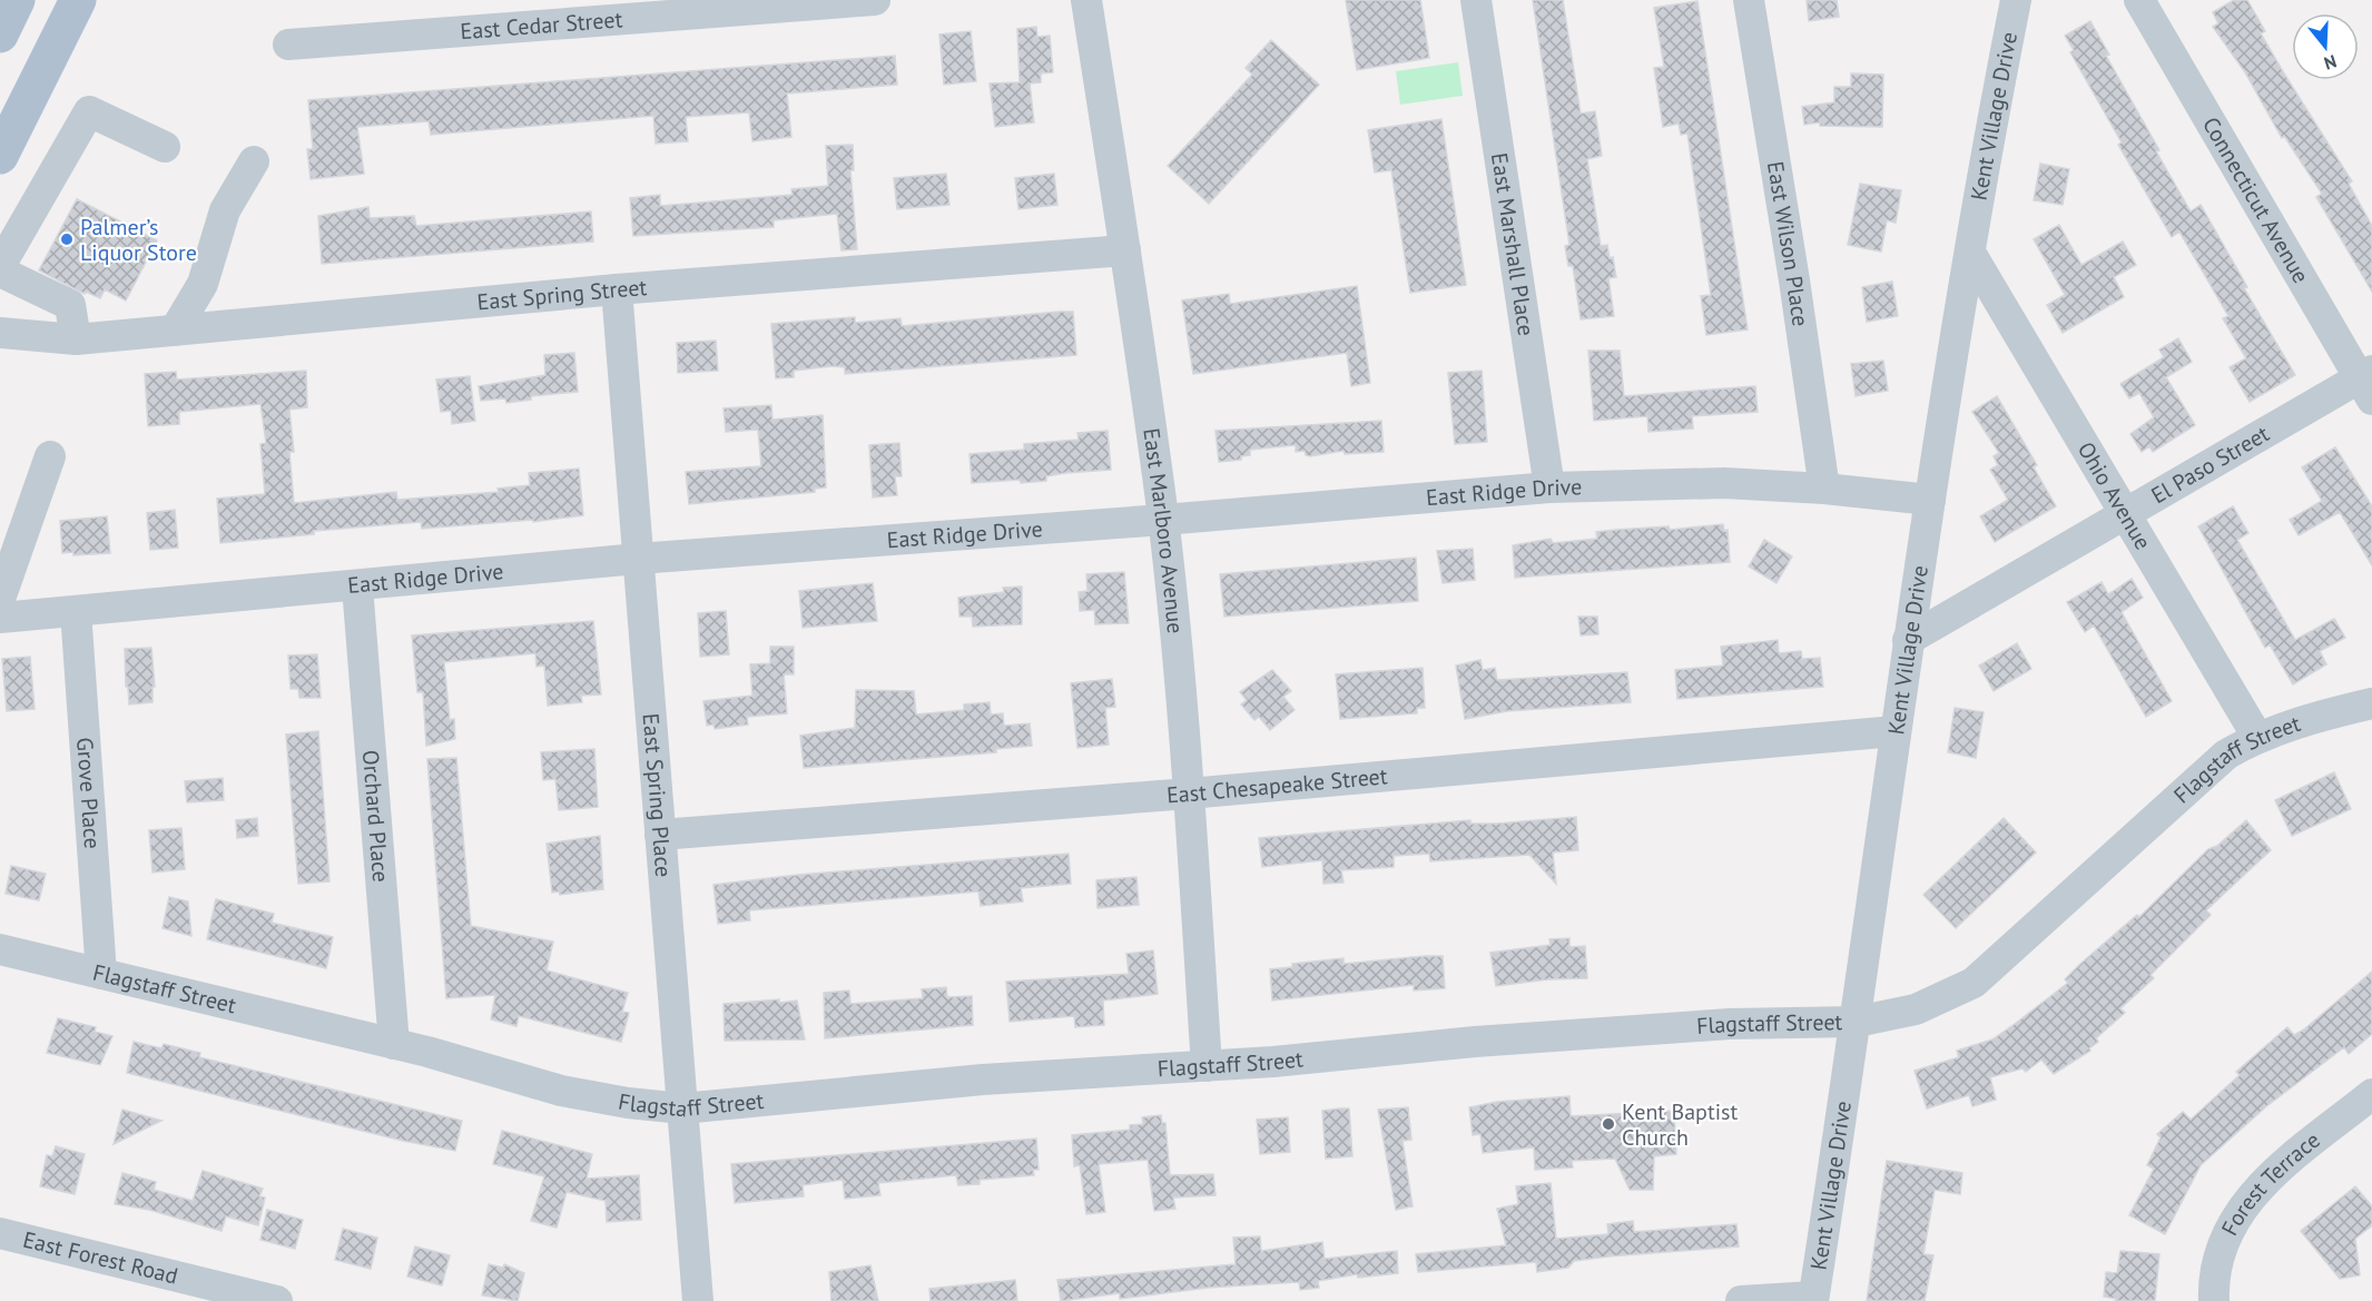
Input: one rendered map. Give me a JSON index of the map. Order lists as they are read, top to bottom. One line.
{"streets":{"street":["East Cedar Street","Kent Village Drive","Connecticut Avenue","East Marshall Place","East Wilson Place","East Spring Street","El Paso Street","East Ridge Drive","Ohio Avenue","East Marlboro Avenue","Flagstaff Street","East Chesapeake Street","Grove Place","East Spring Place","Orchard Place","Forest Terrace","East Forest Road"]},"crossings":[["Kent Village Drive","El Paso Street"],["Kent Village Drive","East Ridge Drive"],["Kent Village Drive","Ohio Avenue"],["Kent Village Drive","Flagstaff Street"],["Kent Village Drive","East Chesapeake Street"],["Connecticut Avenue","El Paso Street"],["East Marshall Place","East Ridge Drive"],["East Wilson Place","East Ridge Drive"],["East Spring Street","East Marlboro Avenue"],["East Spring Street","East Spring Place"],["El Paso Street","Ohio Avenue"],["East Ridge Drive","East Marlboro Avenue"],["East Ridge Drive","Grove Place"],["East Ridge Drive","East Spring Place"],["East Ridge Drive","Orchard Place"],["Ohio Avenue","Flagstaff Street"],["East Marlboro Avenue","Flagstaff Street"],["East Marlboro Avenue","East Chesapeake Street"],["Flagstaff Street","Grove Place"],["Flagstaff Street","East Spring Place"],["Flagstaff Street","Orchard Place"],["East Chesapeake Street","East Spring Place"]],"places":["Palmer’s Liquor Store","Kent Baptist Church"],"north":"bottom"}
